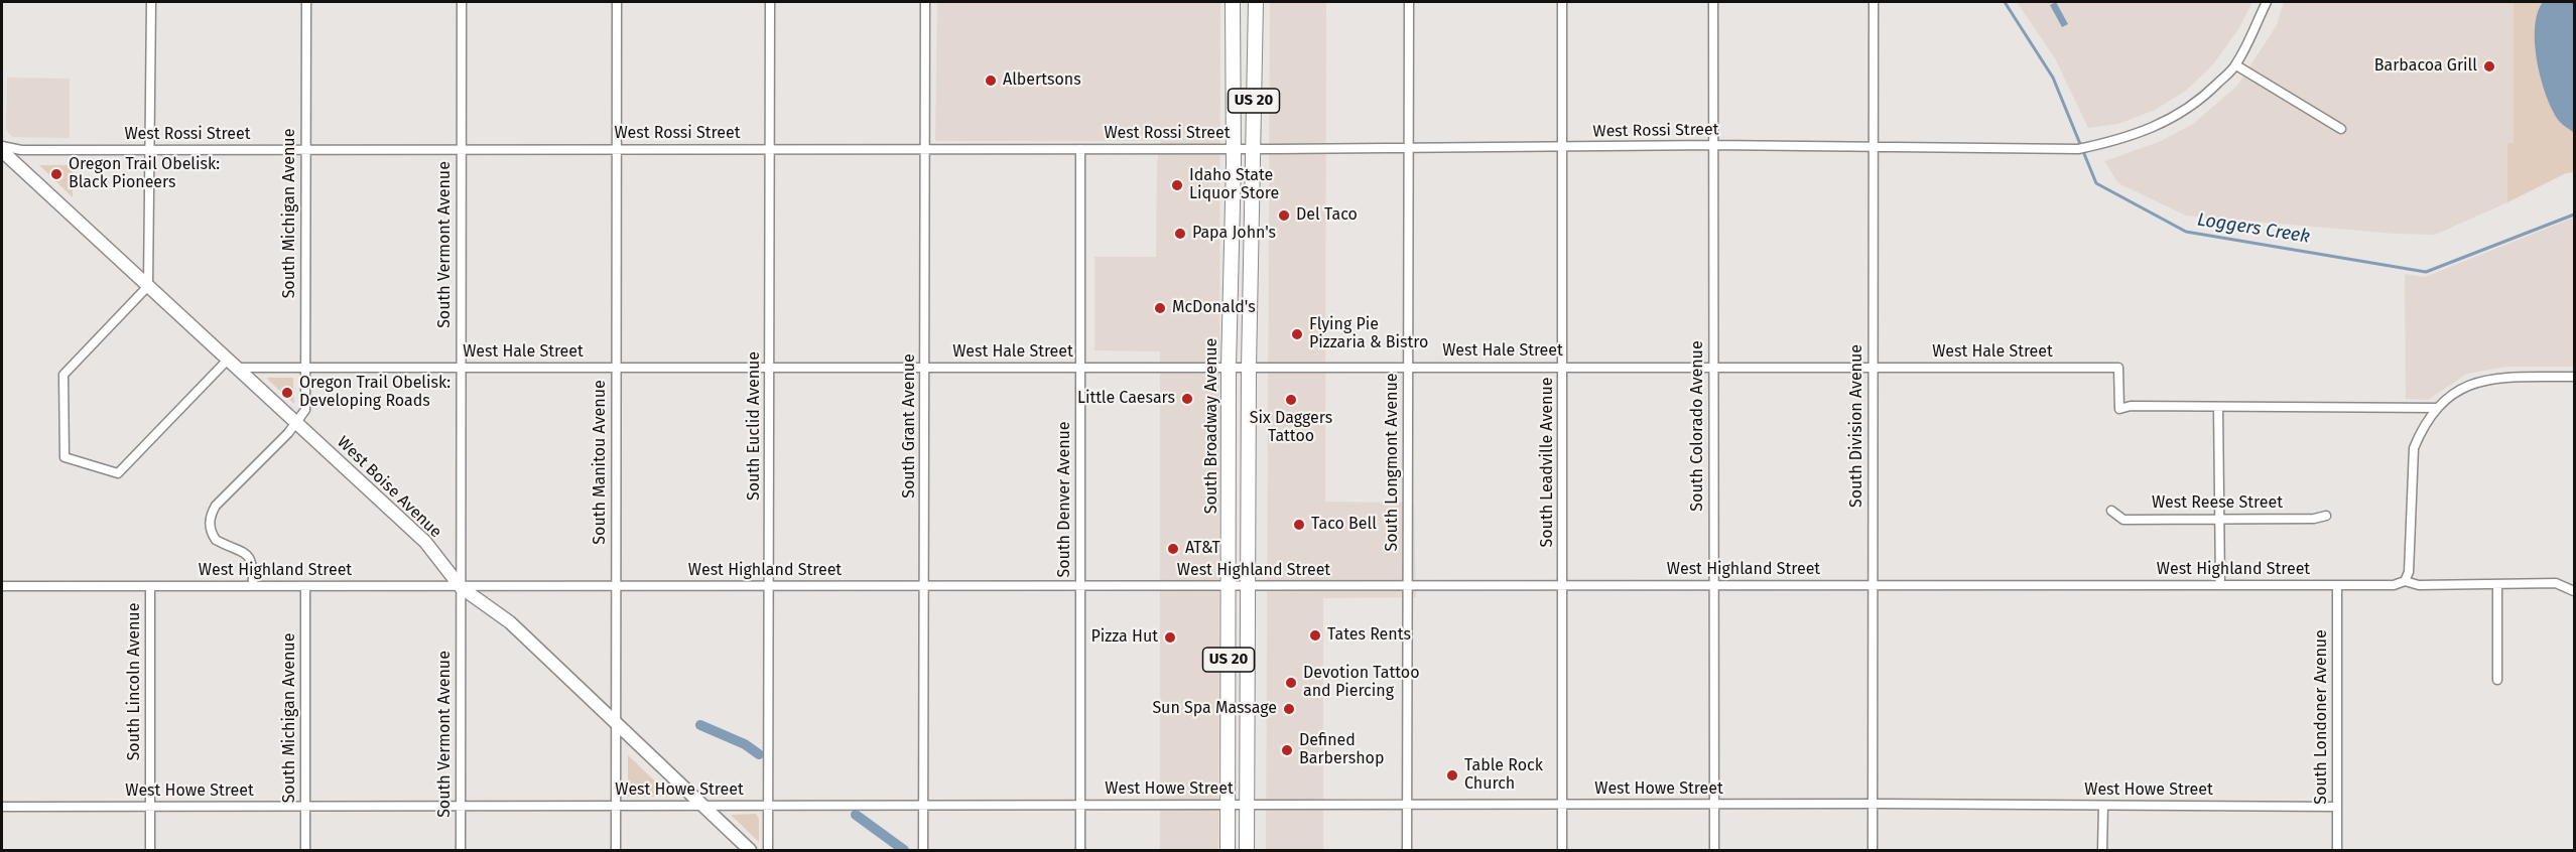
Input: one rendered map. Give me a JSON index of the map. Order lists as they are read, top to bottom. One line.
{"streets":{"main road":["US 20","South Broadway Avenue"],"street":["West Rossi Street","South Michigan Avenue","South Vermont Avenue","West Hale Street","South Euclid Avenue","South Grant Avenue","South Colorado Avenue","South Division Avenue","South Manitou Avenue","South Longmont Avenue","South Leadville Avenue","West Boise Avenue","South Denver Avenue","West Reese Street","West Highland Street","South Lincoln Avenue","South Londoner Avenue","West Howe Street"]},"crossings":[["US 20","West Rossi Street"],["US 20","West Hale Street"],["US 20","West Highland Street"],["US 20","West Howe Street"],["West Rossi Street","South Michigan Avenue"],["West Rossi Street","South Vermont Avenue"],["West Rossi Street","South Euclid Avenue"],["West Rossi Street","South Grant Avenue"],["West Rossi Street","South Broadway Avenue"],["West Rossi Street","South Colorado Avenue"],["West Rossi Street","South Division Avenue"],["West Rossi Street","South Manitou Avenue"],["West Rossi Street","South Longmont Avenue"],["West Rossi Street","South Leadville Avenue"],["West Rossi Street","South Denver Avenue"],["South Michigan Avenue","West Hale Street"],["South Michigan Avenue","West Boise Avenue"],["South Michigan Avenue","West Highland Street"],["South Michigan Avenue","West Howe Street"],["South Vermont Avenue","West Hale Street"],["South Vermont Avenue","West Boise Avenue"],["South Vermont Avenue","West Highland Street"],["South Vermont Avenue","West Howe Street"],["West Hale Street","South Euclid Avenue"],["West Hale Street","South Grant Avenue"],["West Hale Street","South Broadway Avenue"],["West Hale Street","South Colorado Avenue"],["West Hale Street","South Division Avenue"],["West Hale Street","South Manitou Avenue"],["West Hale Street","South Longmont Avenue"],["West Hale Street","South Leadville Avenue"],["West Hale Street","West Boise Avenue"],["West Hale Street","South Denver Avenue"],["South Euclid Avenue","West Highland Street"],["South Euclid Avenue","West Howe Street"],["South Grant Avenue","West Highland Street"],["South Grant Avenue","West Howe Street"],["South Broadway Avenue","West Highland Street"],["South Broadway Avenue","West Howe Street"],["South Colorado Avenue","West Highland Street"],["South Colorado Avenue","West Howe Street"],["South Division Avenue","West Highland Street"],["South Division Avenue","West Howe Street"],["South Manitou Avenue","West Boise Avenue"],["South Manitou Avenue","West Highland Street"],["South Manitou Avenue","West Howe Street"],["South Longmont Avenue","West Highland Street"],["South Longmont Avenue","West Howe Street"],["South Leadville Avenue","West Highland Street"],["South Leadville Avenue","West Howe Street"],["West Boise Avenue","West Highland Street"],["West Boise Avenue","West Howe Street"],["South Denver Avenue","West Highland Street"],["South Denver Avenue","West Howe Street"],["West Highland Street","South Lincoln Avenue"],["West Highland Street","South Londoner Avenue"],["South Lincoln Avenue","West Howe Street"],["South Londoner Avenue","West Howe Street"]],"water":["Loggers Creek"],"places":["Barbacoa Grill","Albertsons","Oregon Trail Obelisk: Black Pioneers","Idaho State Liquor Store","Del Taco","Papa John's","McDonald's","Flying Pie Pizzaria & Bistro","Oregon Trail Obelisk: Developing Roads","Little Caesars","Six Daggers Tattoo","Taco Bell","AT&T","Tates Rents","Pizza Hut","Devotion Tattoo and Piercing","Sun Spa Massage","Defined Barbershop","Table Rock Church"]}
